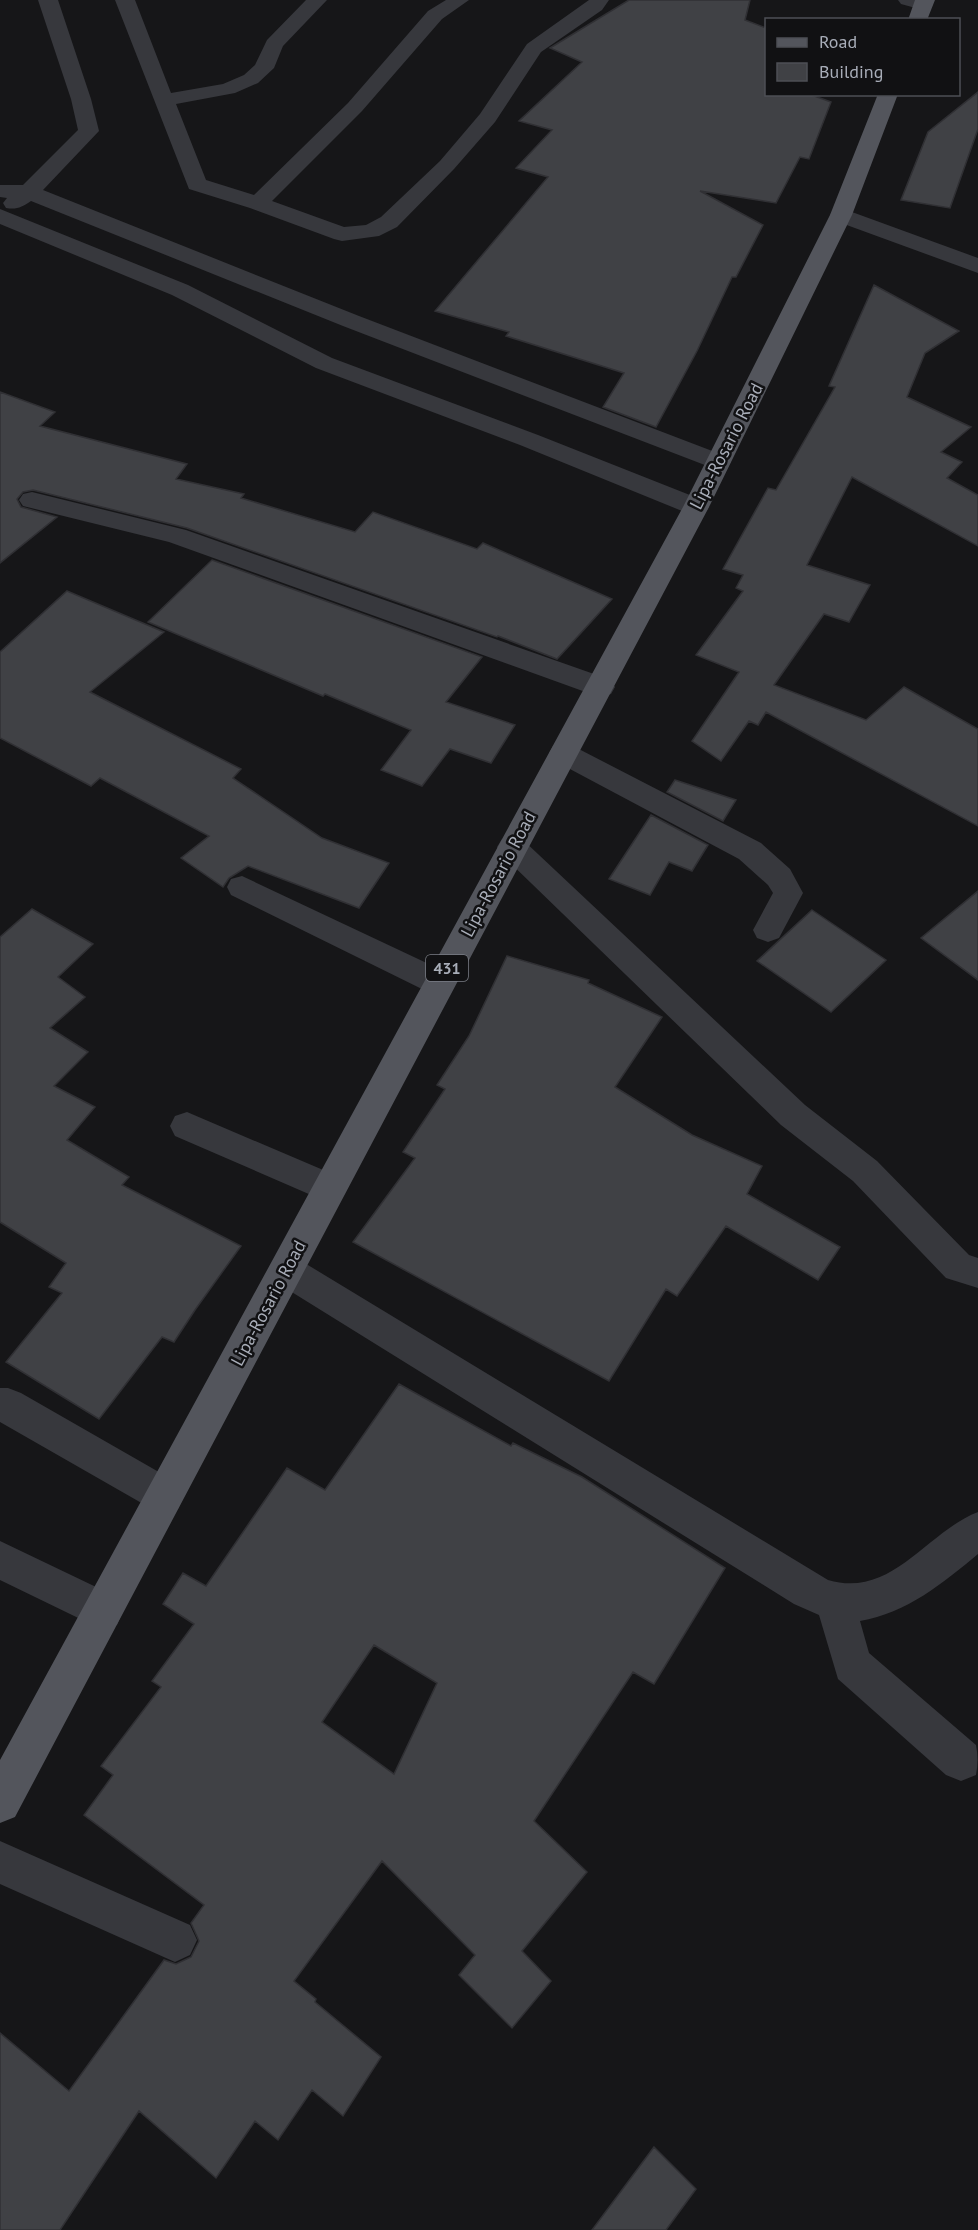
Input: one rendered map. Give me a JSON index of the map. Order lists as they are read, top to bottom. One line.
{"streets":{"main road":["Lipa-Rosario Road","431"]},"legend":["Road","Building"]}
